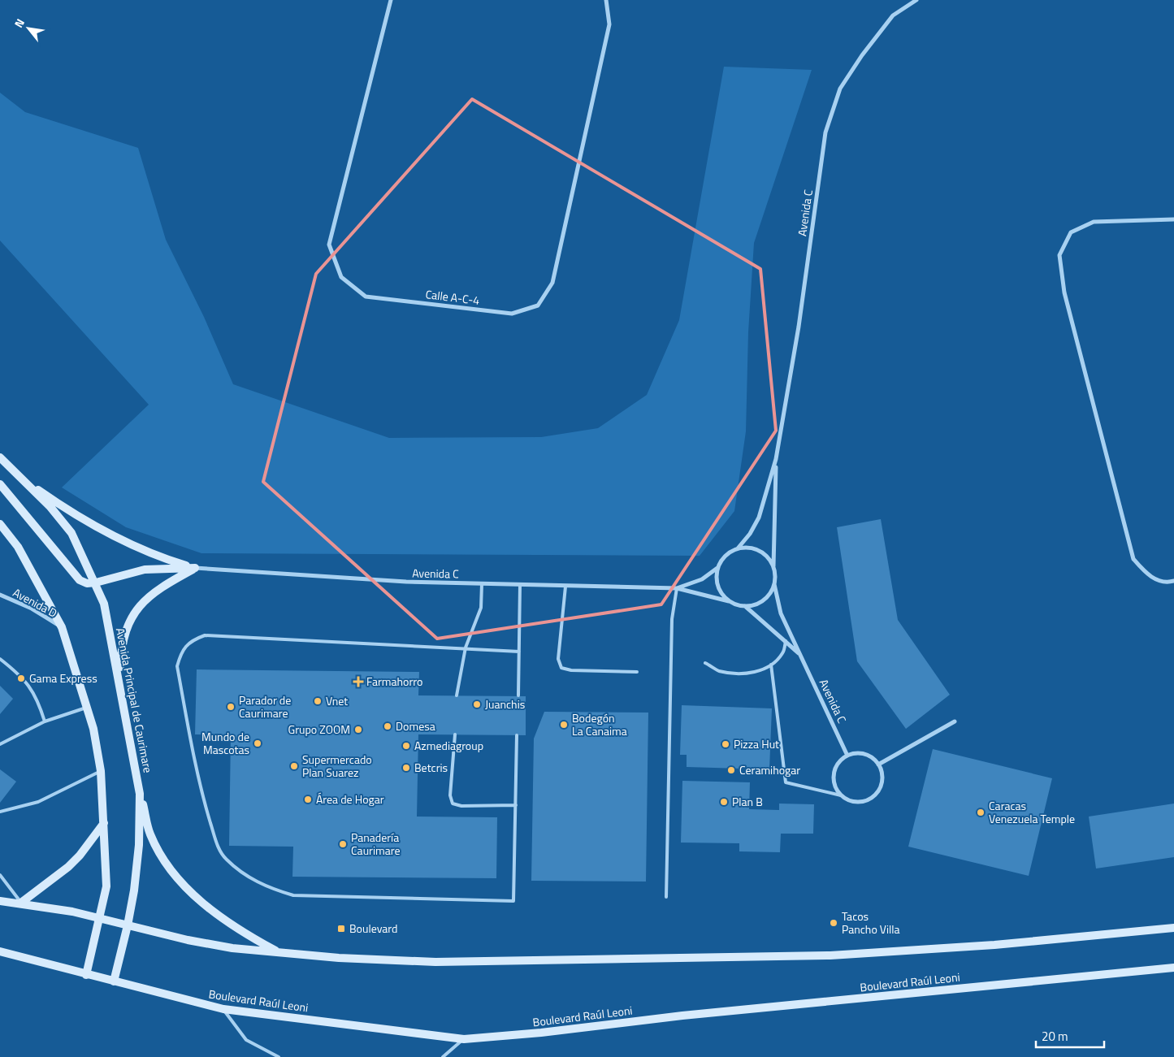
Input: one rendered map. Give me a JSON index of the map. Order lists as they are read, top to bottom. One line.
{"streets":{"main road":["Avenida Principal de Caurimare","Boulevard Raúl Leoni"],"street":["Avenida C","Calle A-C-4","Avenida D"]},"crossings":[["Avenida Principal de Caurimare","Boulevard Raúl Leoni"]],"places":{"other":["Gama Express","Vnet","Juanchis","Parador de Caurimare","Bodegón La Canaima","Domesa","Grupo ZOOM","Mundo de Mascotas","Pizza Hut","Azmediagroup","Supermercado Plan Suarez","Betcris","Ceramihogar","Área de Hogar","Plan B","Caracas Venezuela Temple","Panadería Caurimare","Tacos Pancho Villa"],"health":["Farmahorro"],"transit":["Boulevard"]},"scale_bar":"20 m","north":"top left"}
